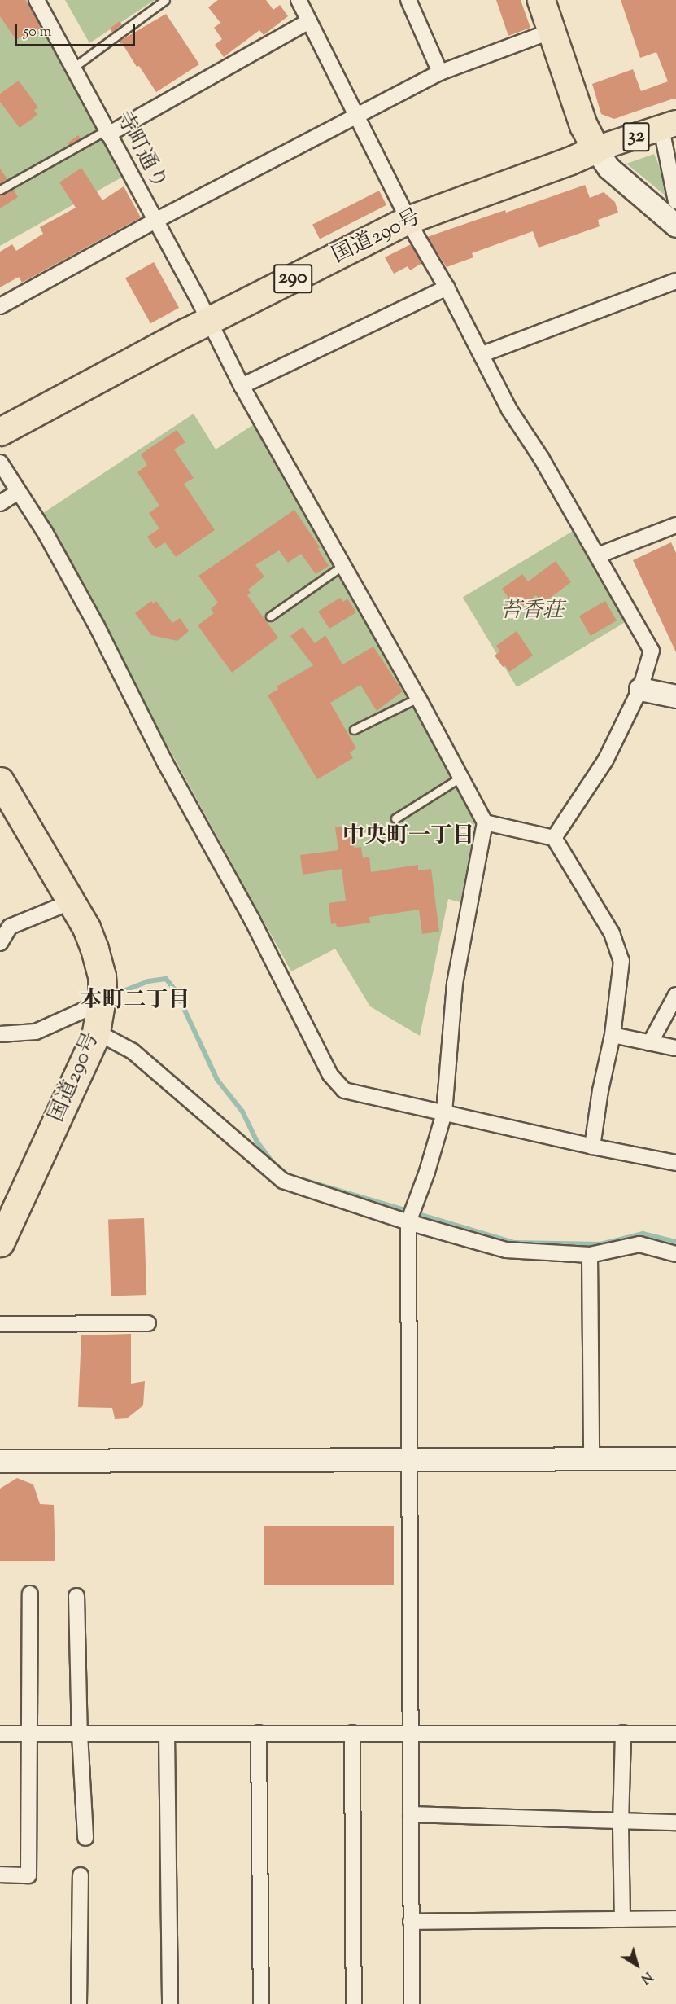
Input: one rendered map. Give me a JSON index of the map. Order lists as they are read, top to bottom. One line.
{"streets":{"highway":["国道290号","290"],"main road":["32"],"street":["寺町通り"]},"crossings":[["32","国道290号"],["寺町通り","国道290号"]],"districts":["中央町一丁目","本町二丁目"],"parks":["苔香荘"],"scale_bar":"50 m","north":"bottom right"}
